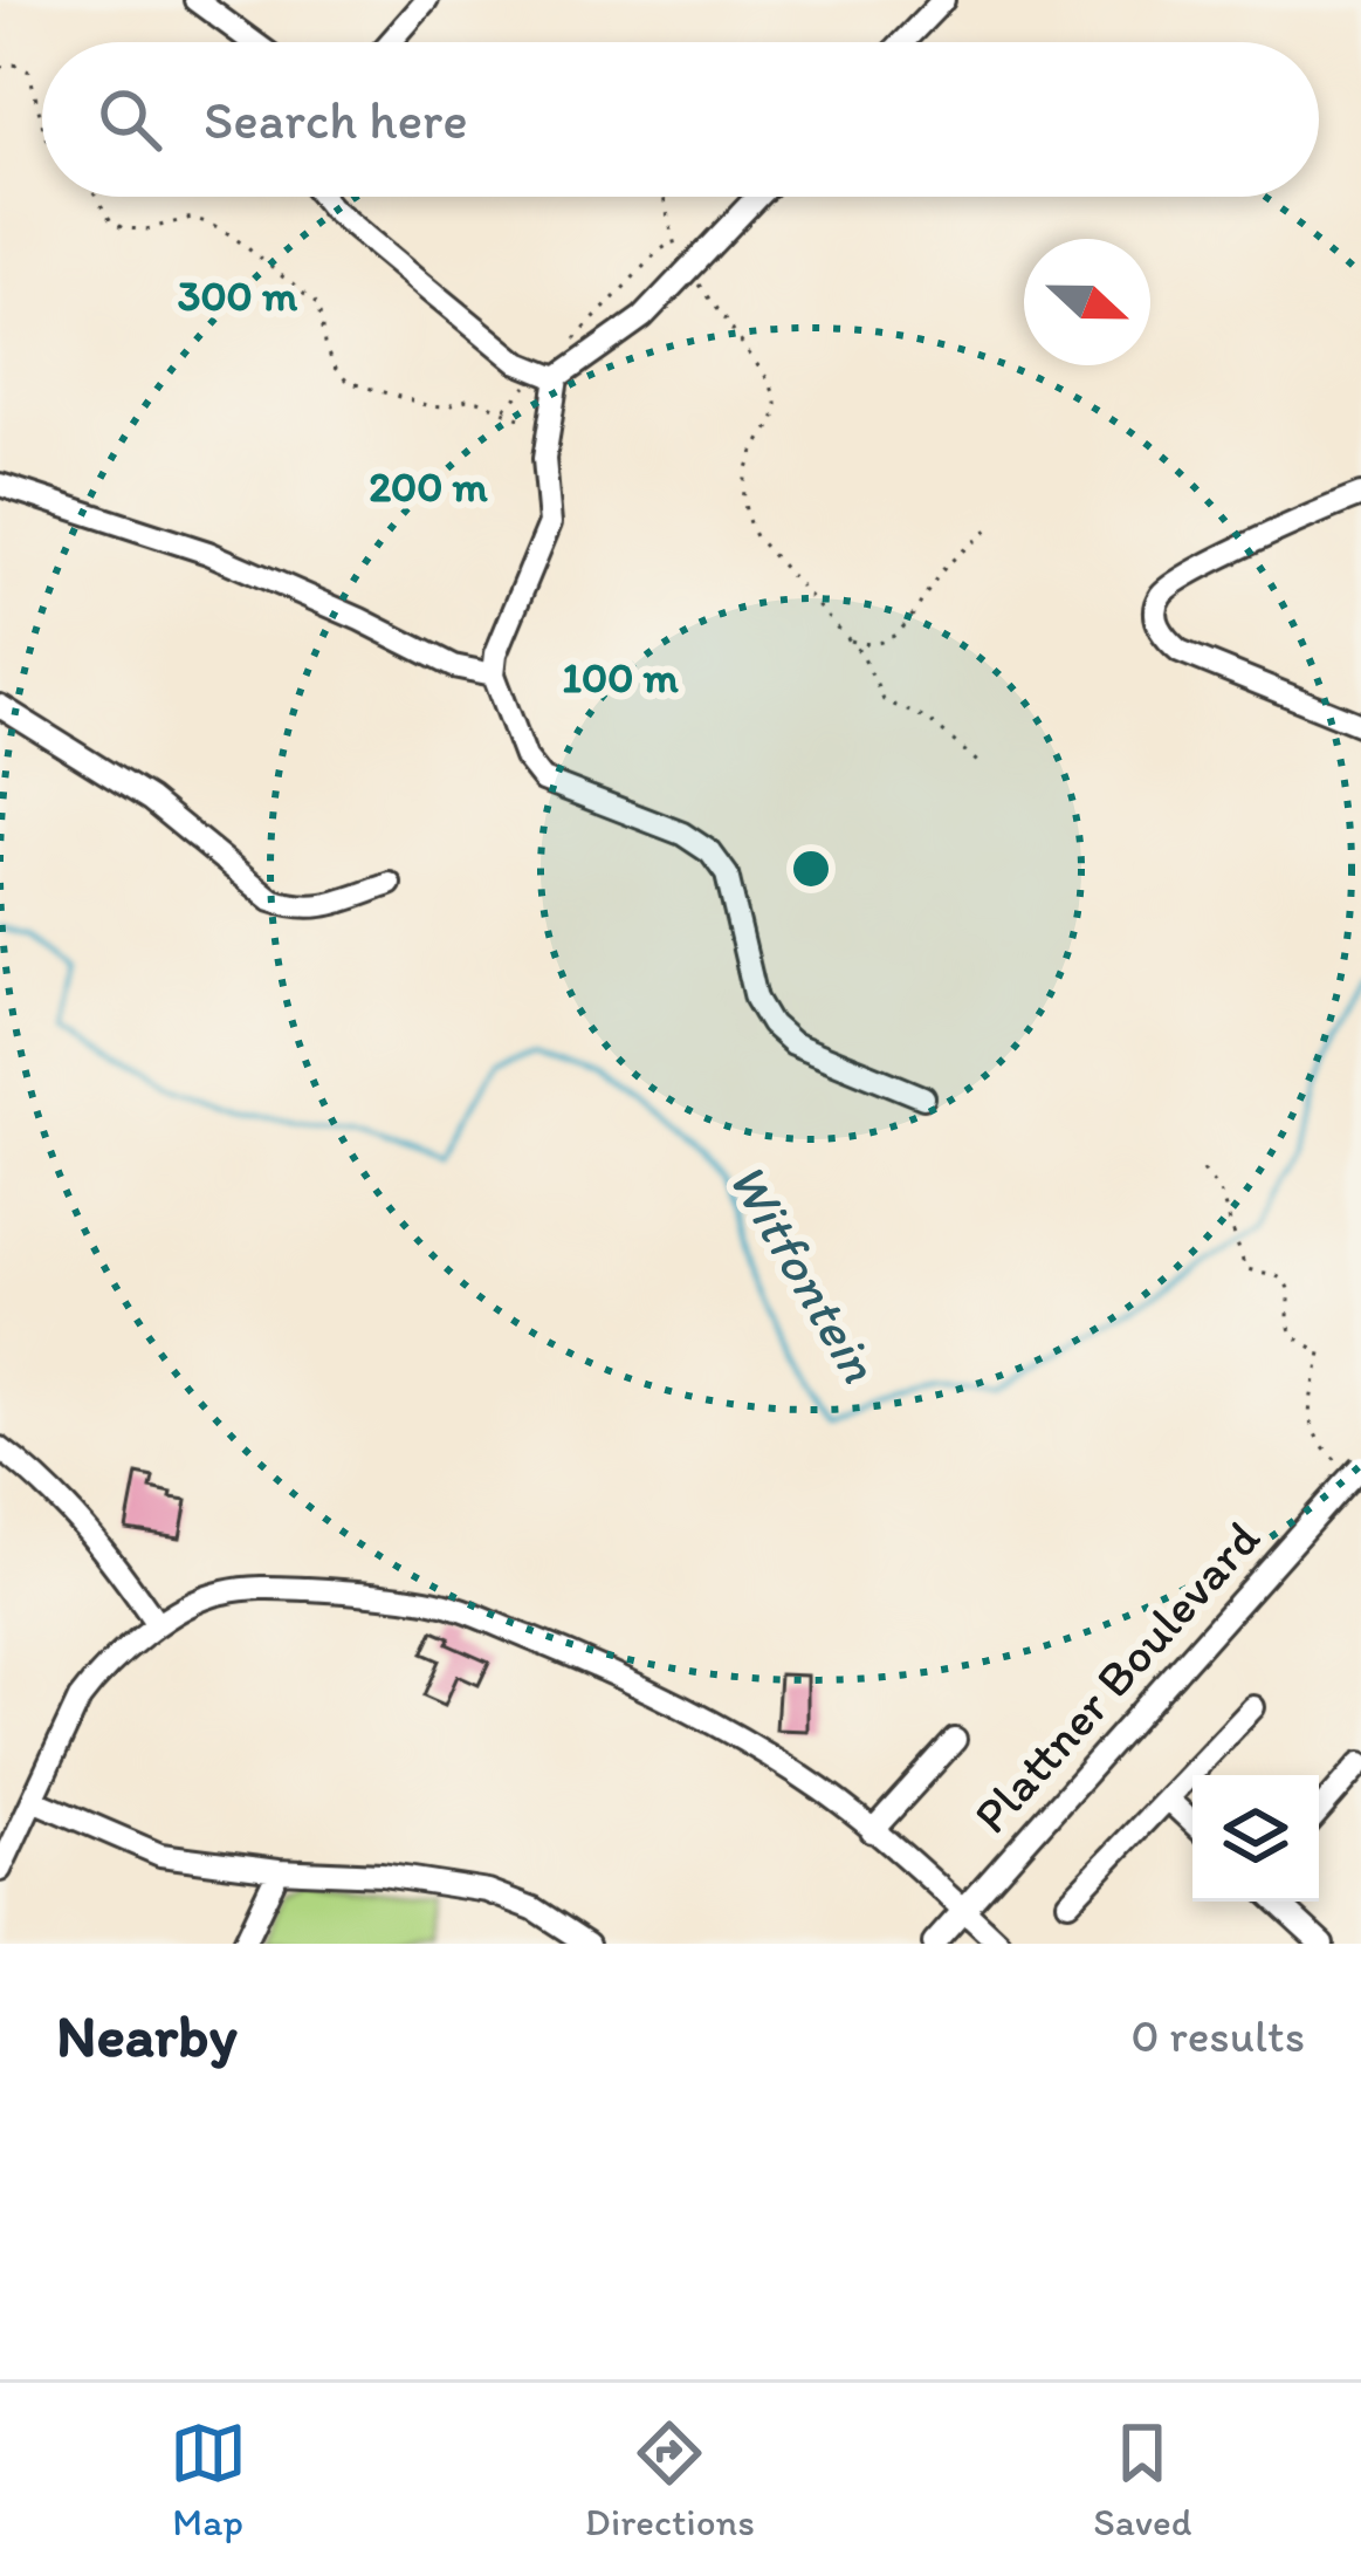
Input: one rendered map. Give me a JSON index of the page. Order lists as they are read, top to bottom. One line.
{"streets":{"street":["Plattner Boulevard"]},"water":["Witfontein"],"north":"right","page":{"search":"Search here","heading":["Nearby","0 results"],"nav":["Map","Directions","Saved"]},"rings":["300 m","200 m","100 m"]}
